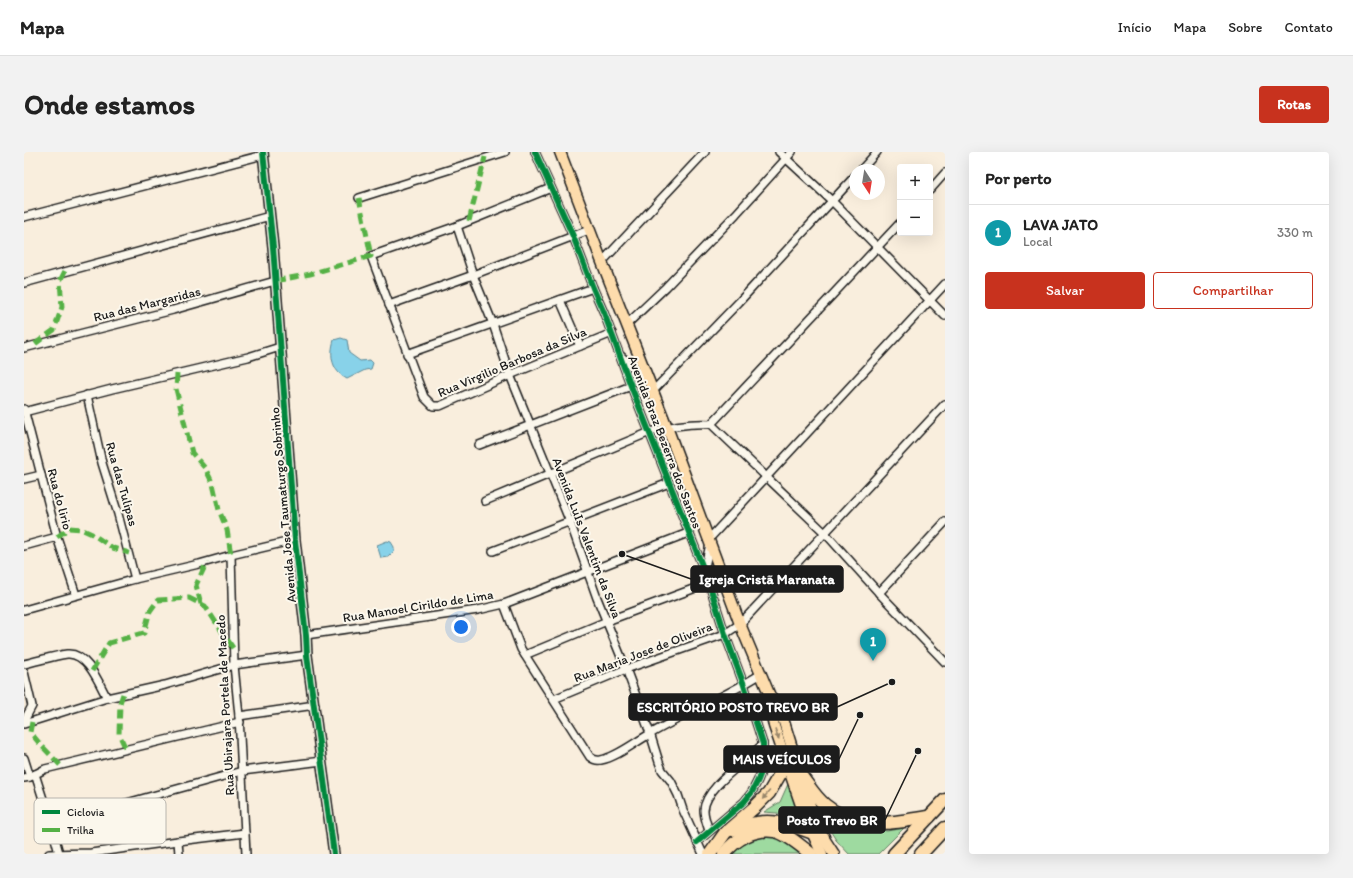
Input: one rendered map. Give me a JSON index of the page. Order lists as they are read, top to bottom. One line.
{"streets":{"main road":["Avenida Braz Bezerra dos Santos"],"street":["Rua das Margaridas","Rua Virgilio Barbosa da Silva","Rua das Tulipas","Rua do lirio","Avenida Jose Taumaturgo Sobrinho","Avenida LuIs Valentim da Silva","Rua Manoel Cirildo de Lima","Rua Maria Jose de Oliveira","Rua Ubirajara Portela de Macedo"]},"crossings":[["Rua das Margaridas","Avenida Jose Taumaturgo Sobrinho"],["Rua Virgilio Barbosa da Silva","Avenida Braz Bezerra dos Santos"],["Rua Virgilio Barbosa da Silva","Avenida LuIs Valentim da Silva"],["Avenida Braz Bezerra dos Santos","Rua Manoel Cirildo de Lima"],["Avenida Braz Bezerra dos Santos","Rua Maria Jose de Oliveira"],["Avenida Jose Taumaturgo Sobrinho","Rua Manoel Cirildo de Lima"],["Avenida LuIs Valentim da Silva","Rua Manoel Cirildo de Lima"],["Avenida LuIs Valentim da Silva","Rua Maria Jose de Oliveira"]],"places":["Igreja Cristã Maranata","ESCRITÓRIO POSTO TREVO BR","MAIS VEÍCULOS","Posto Trevo BR"],"legend":["Ciclovia","Trilha"],"north":"bottom","page":{"header":"Mapa","nav":["Início","Mapa","Sobre","Contato"],"buttons":["Rotas",["Salvar","Compartilhar"]],"title":"Onde estamos","heading":"Por perto","map_buttons":["+","−"],"list":[{"mark":"1","name":"LAVA JATO","note":"Local","value":"330 m"}],"pins":"1"}}
